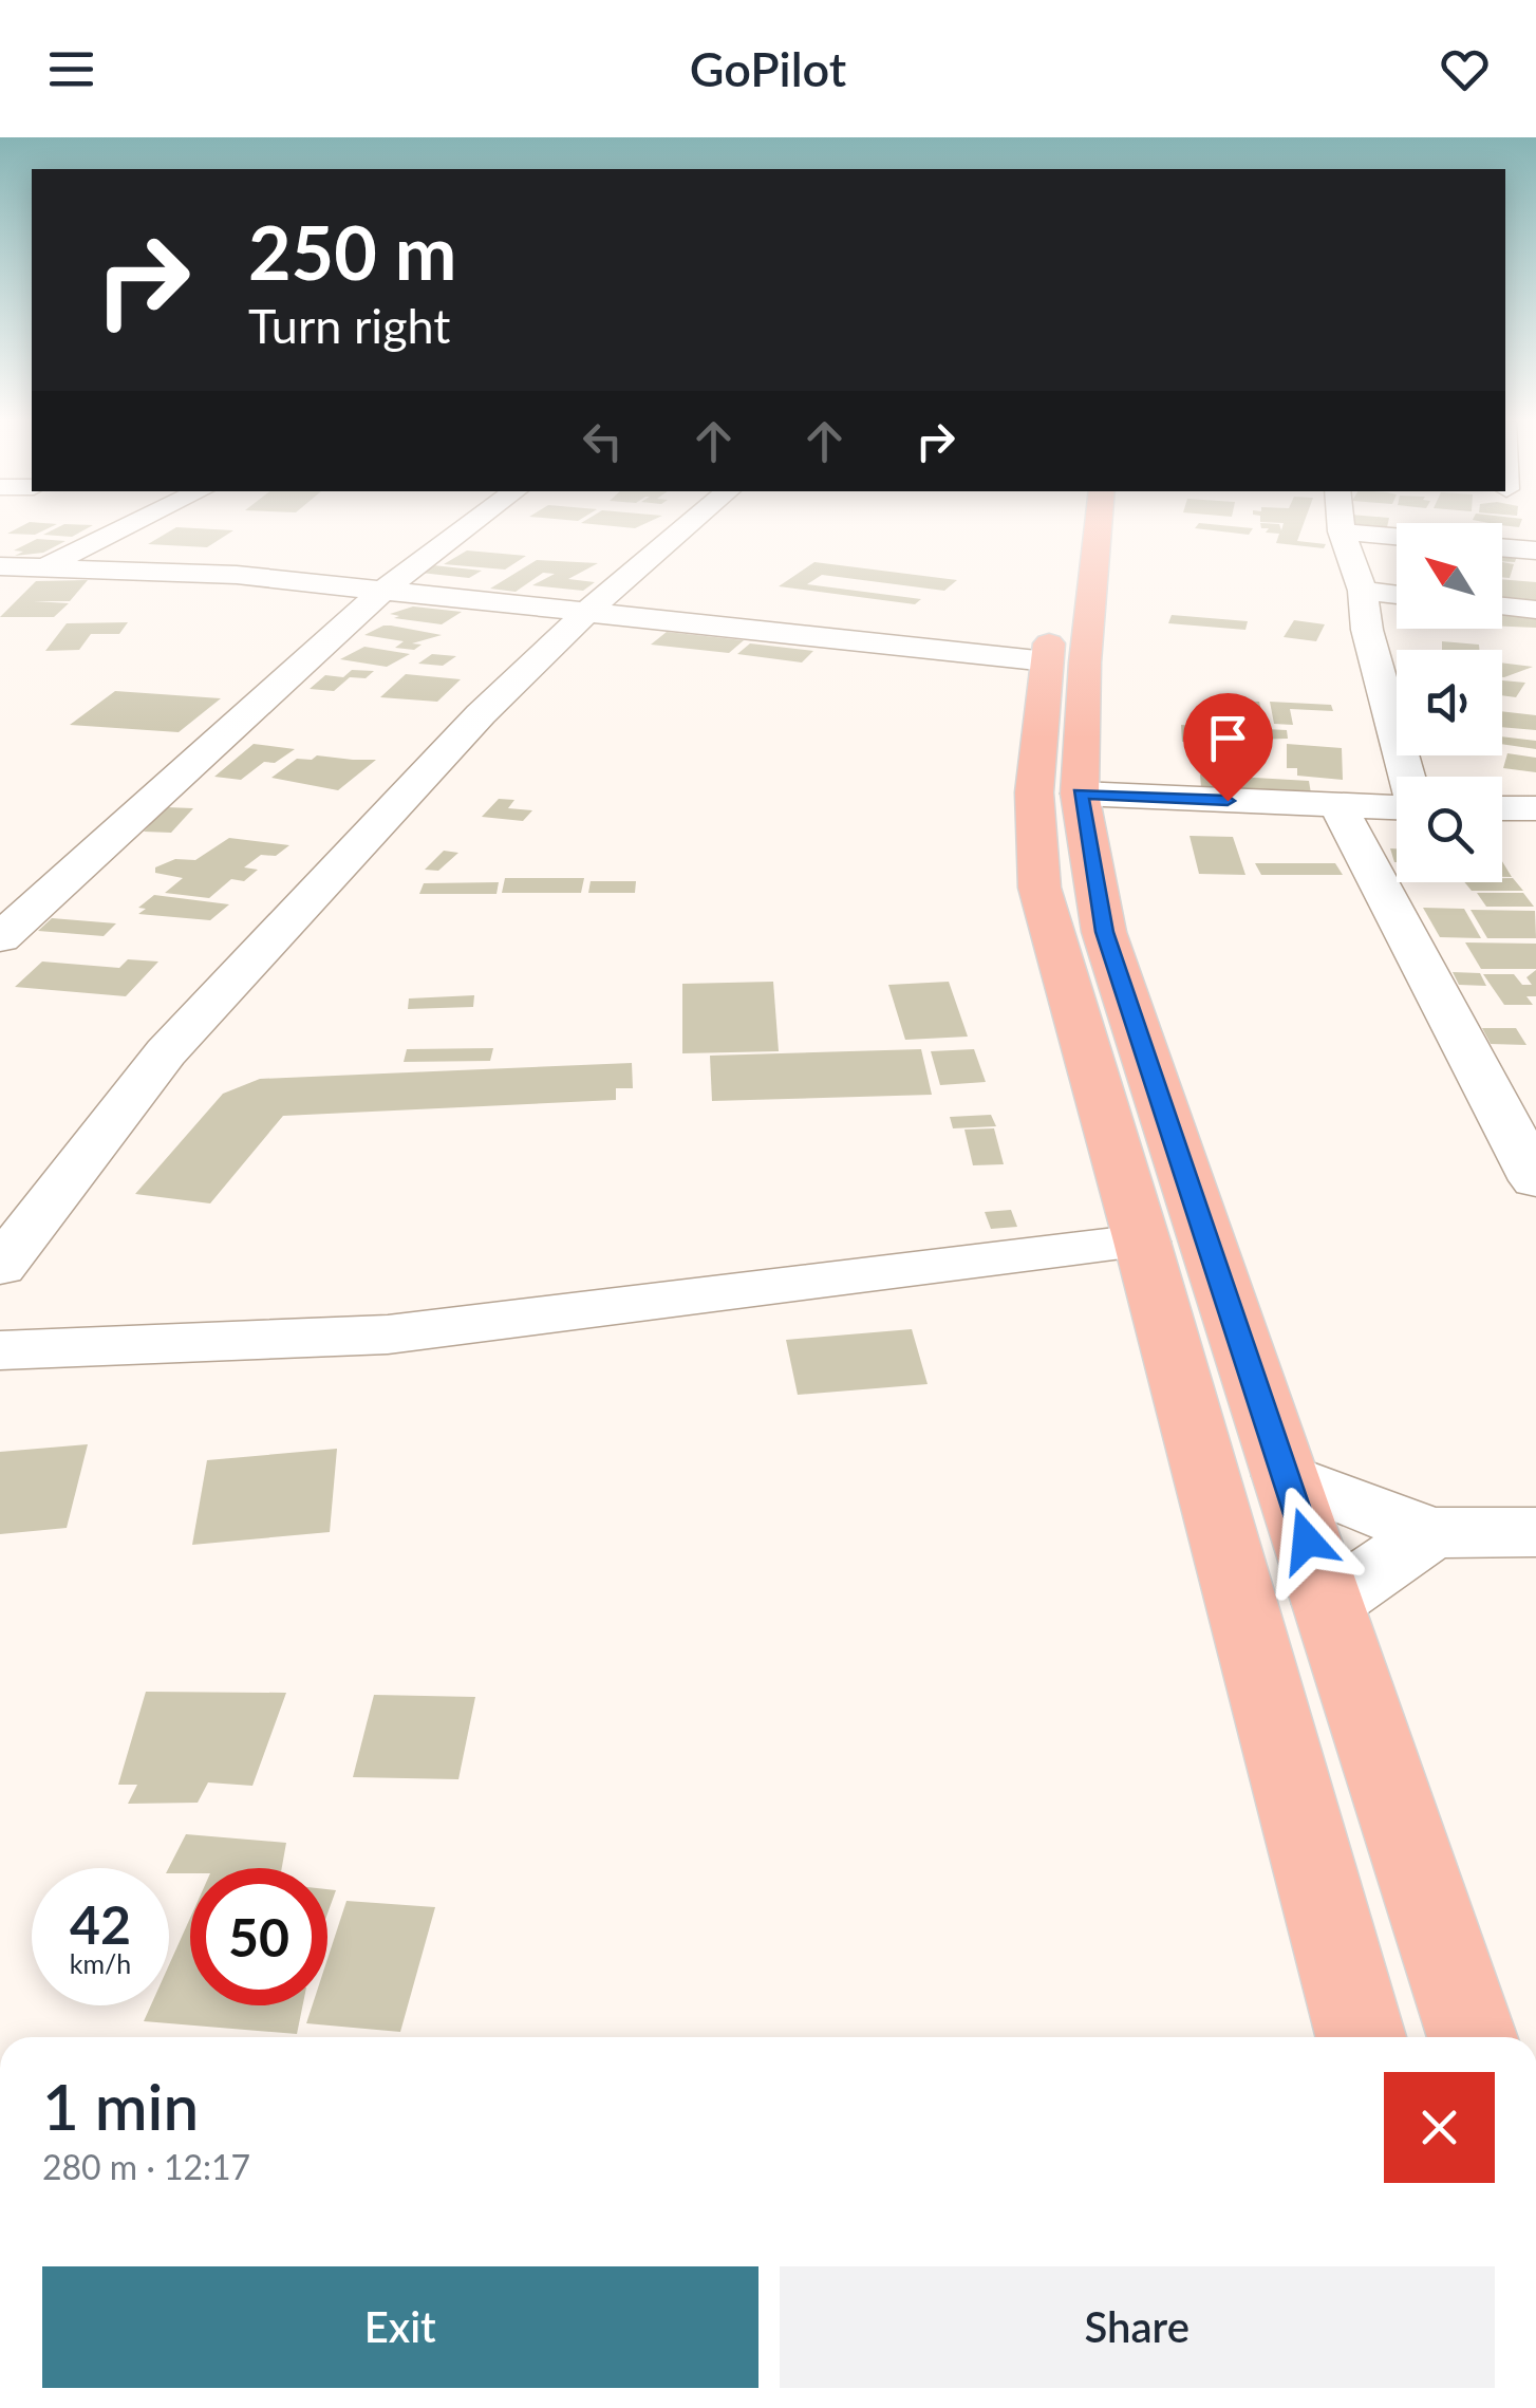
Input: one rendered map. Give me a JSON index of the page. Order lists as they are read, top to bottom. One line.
{"north":"top left","page":{"header":"GoPilot","turn":["250 m","Turn right"],"speed":"42 km/h","limit":"50","heading":["1 min","280 m · 12:17"],"buttons":["Exit","Share"]}}
